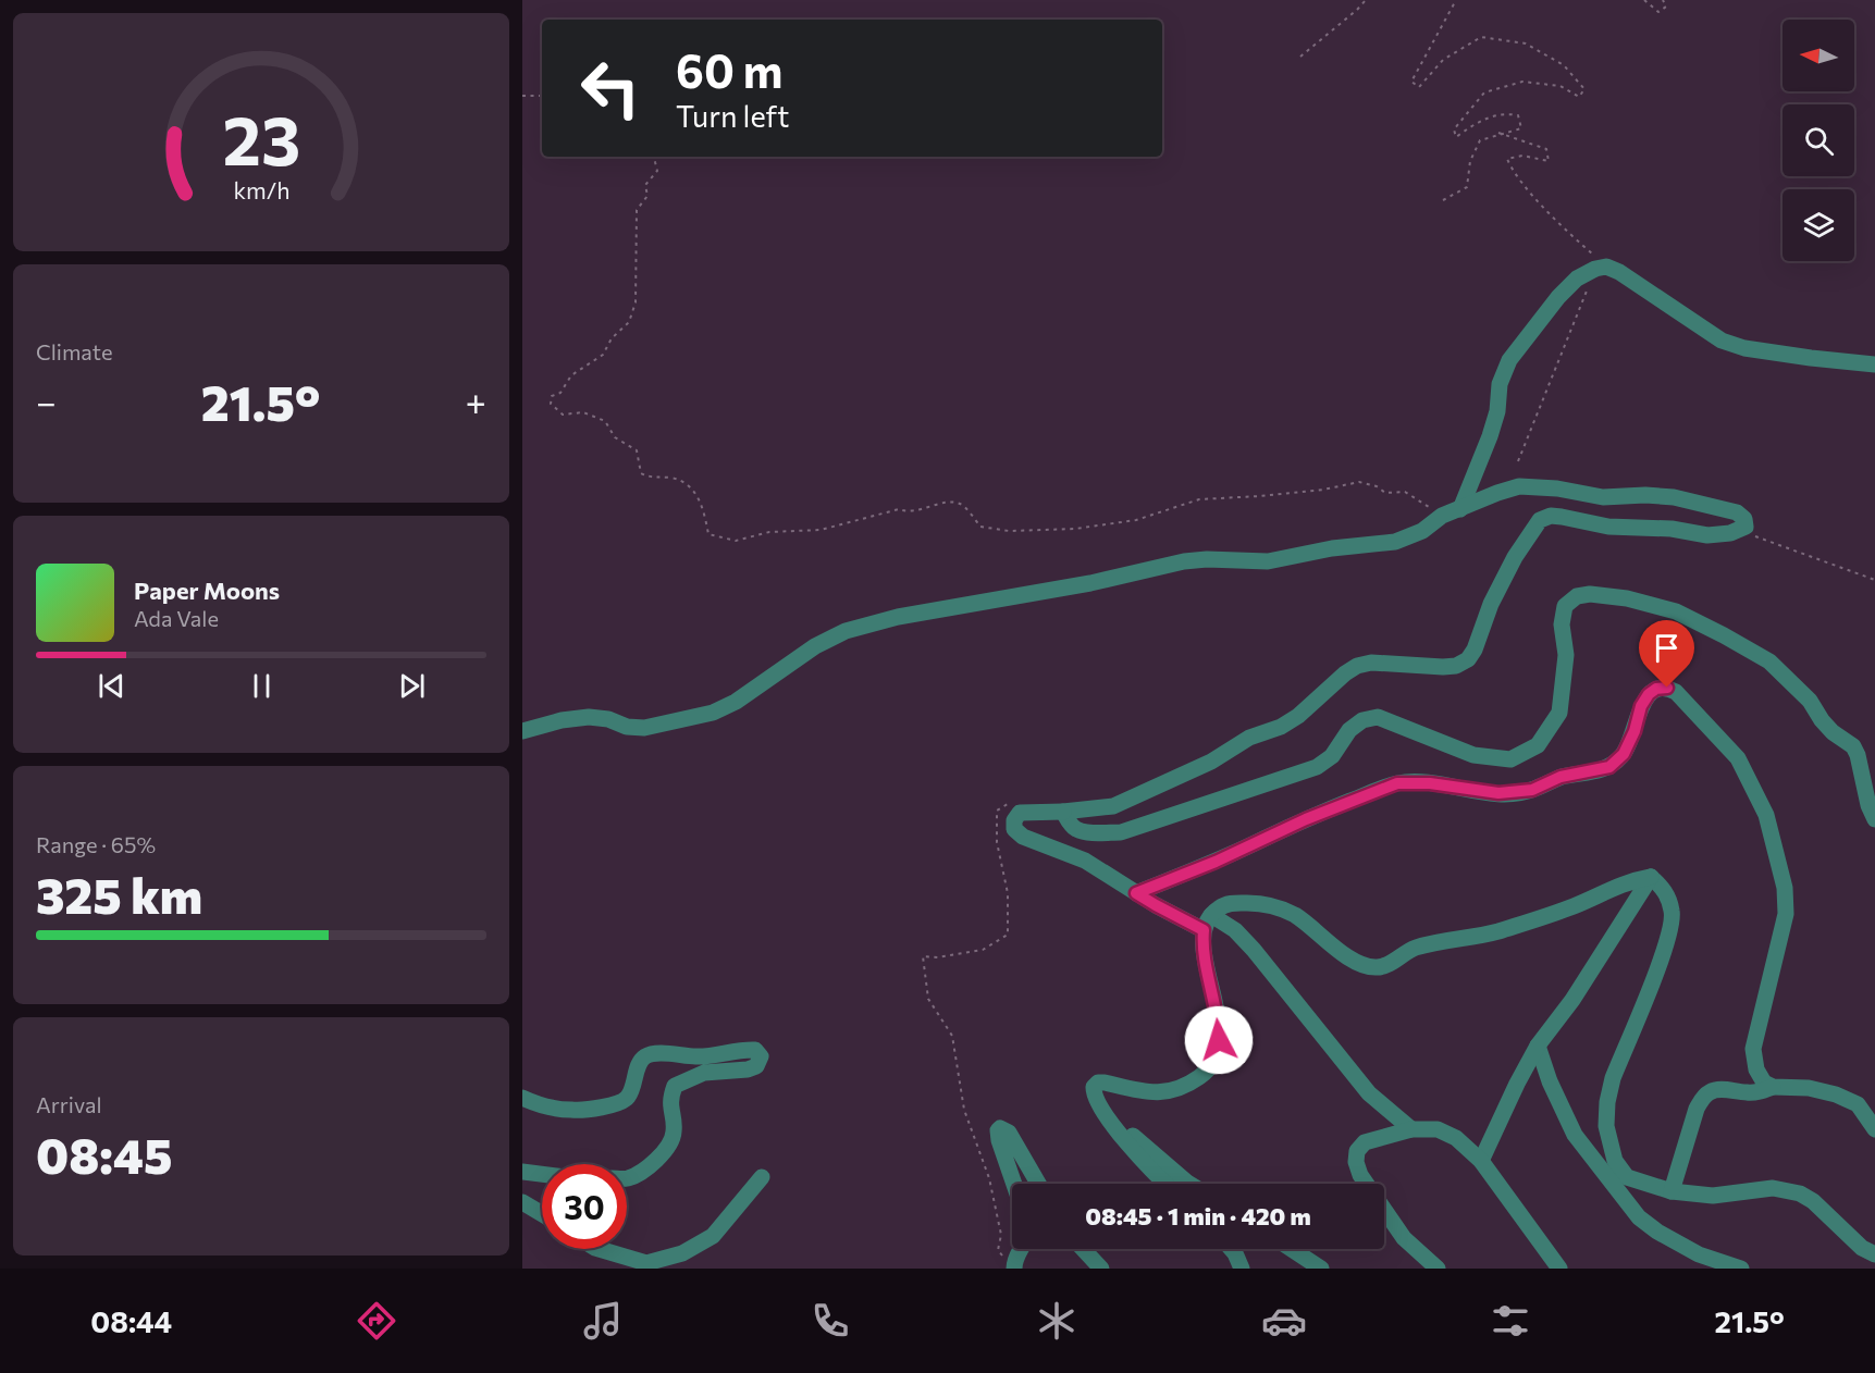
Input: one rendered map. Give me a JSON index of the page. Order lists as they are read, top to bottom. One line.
{"north":"left","page":{"turn":["60 m","Turn left"],"tile":["Climate",["Range · 65%","325 km"],["Arrival","08:45"]],"heat":["−","21.5°","+"],"song":["Paper Moons","Ada Vale"],"limit":"30","trip":"08:45 · 1 min · 420 m","tabs":["08:44","21.5°"],"gauge":["23","km/h"]}}
